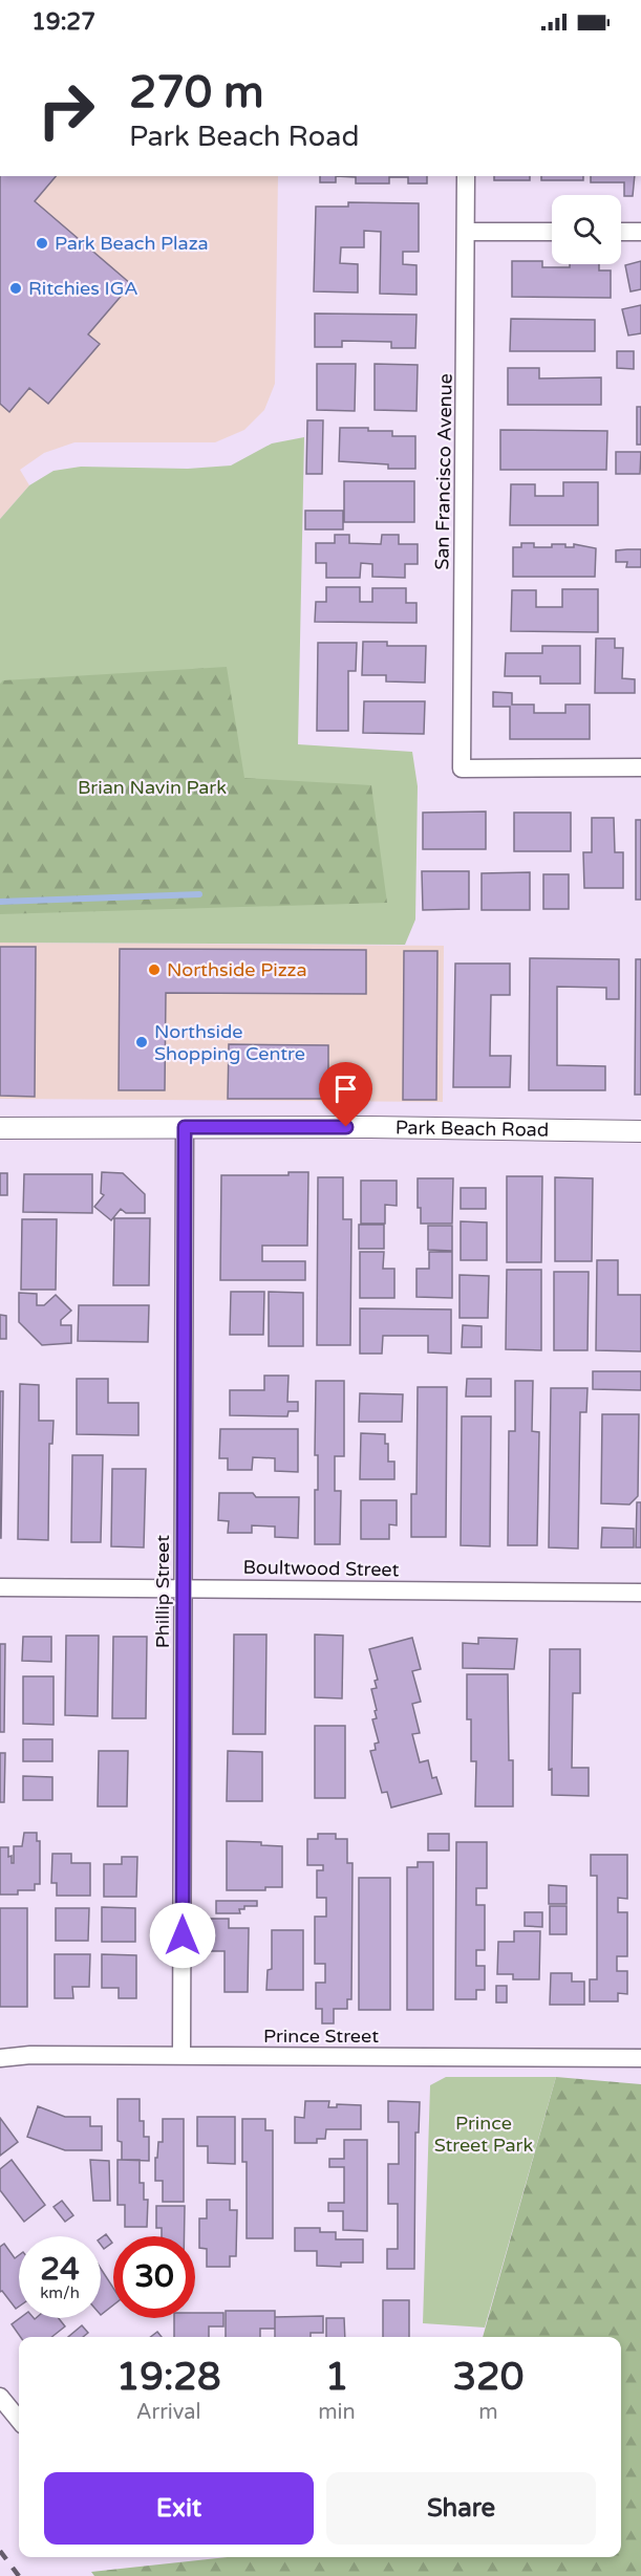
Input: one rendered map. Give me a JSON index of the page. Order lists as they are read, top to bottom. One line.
{"streets":{"street":["San Francisco Avenue","Park Beach Road","Boultwood Street","Phillip Street","Prince Street"]},"crossings":[["Park Beach Road","Phillip Street"],["Boultwood Street","Phillip Street"],["Phillip Street","Prince Street"]],"parks":["Brian Navin Park","Prince Street Park"],"places":["Park Beach Plaza","Ritchies IGA","Northside Pizza","Northside Shopping Centre"],"page":{"status":"19:27","turn":["270 m","Park Beach Road"],"speed":"24 km/h","limit":"30","eta":["19:28","Arrival","1","min","320","m"],"buttons":["Exit","Share"]}}
